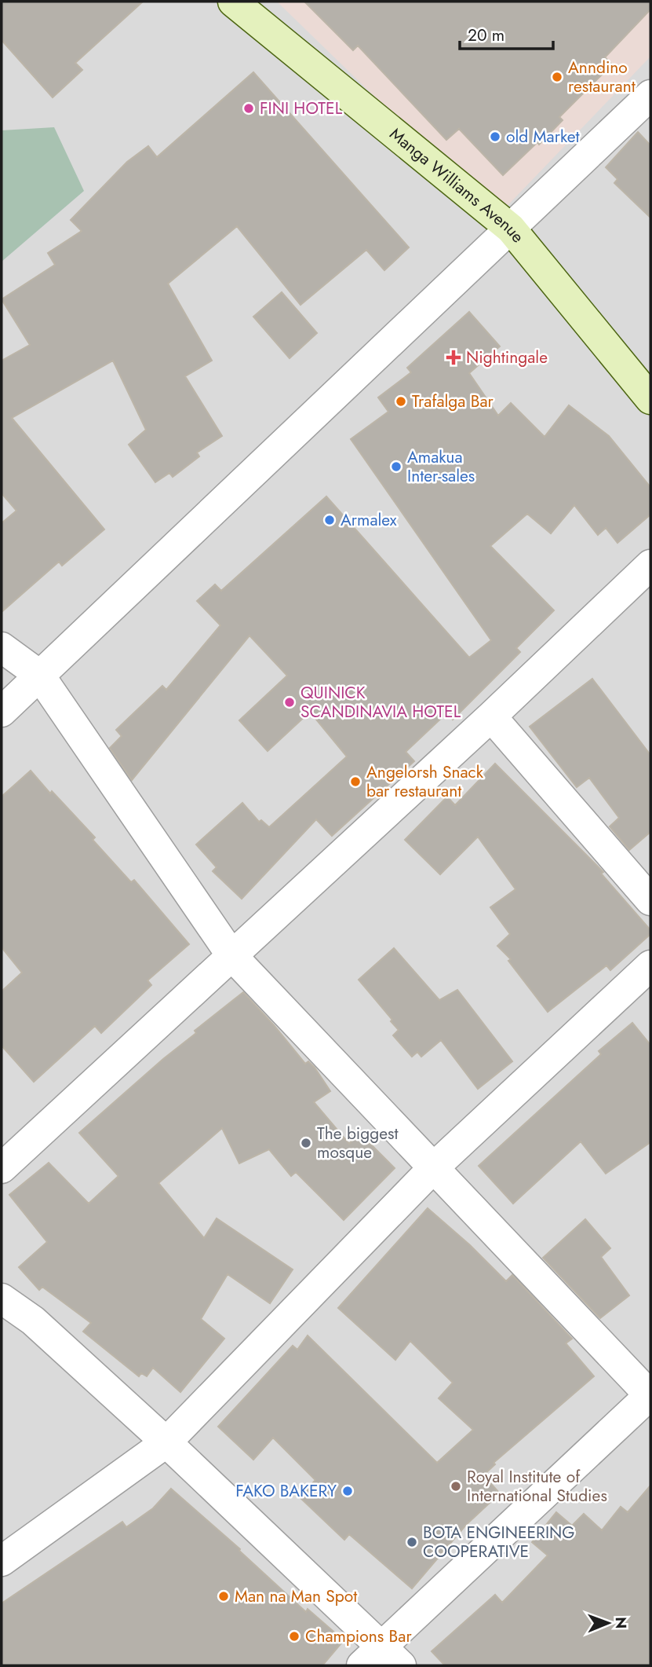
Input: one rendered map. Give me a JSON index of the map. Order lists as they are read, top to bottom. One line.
{"streets":{"main road":["Manga Williams Avenue"]},"places":{"other":["Anndino restaurant","FINI HOTEL","old Market","Trafalga Bar","Amakua Inter-sales","Armalex","QUINICK SCANDINAVIA HOTEL","Angelorsh Snack bar restaurant","The biggest mosque","Royal Institute of International Studies","FAKO BAKERY","BOTA ENGINEERING COOPERATIVE","Man na Man Spot","Champions Bar"],"health":["Nightingale"]},"scale_bar":"20 m","north":"right"}
